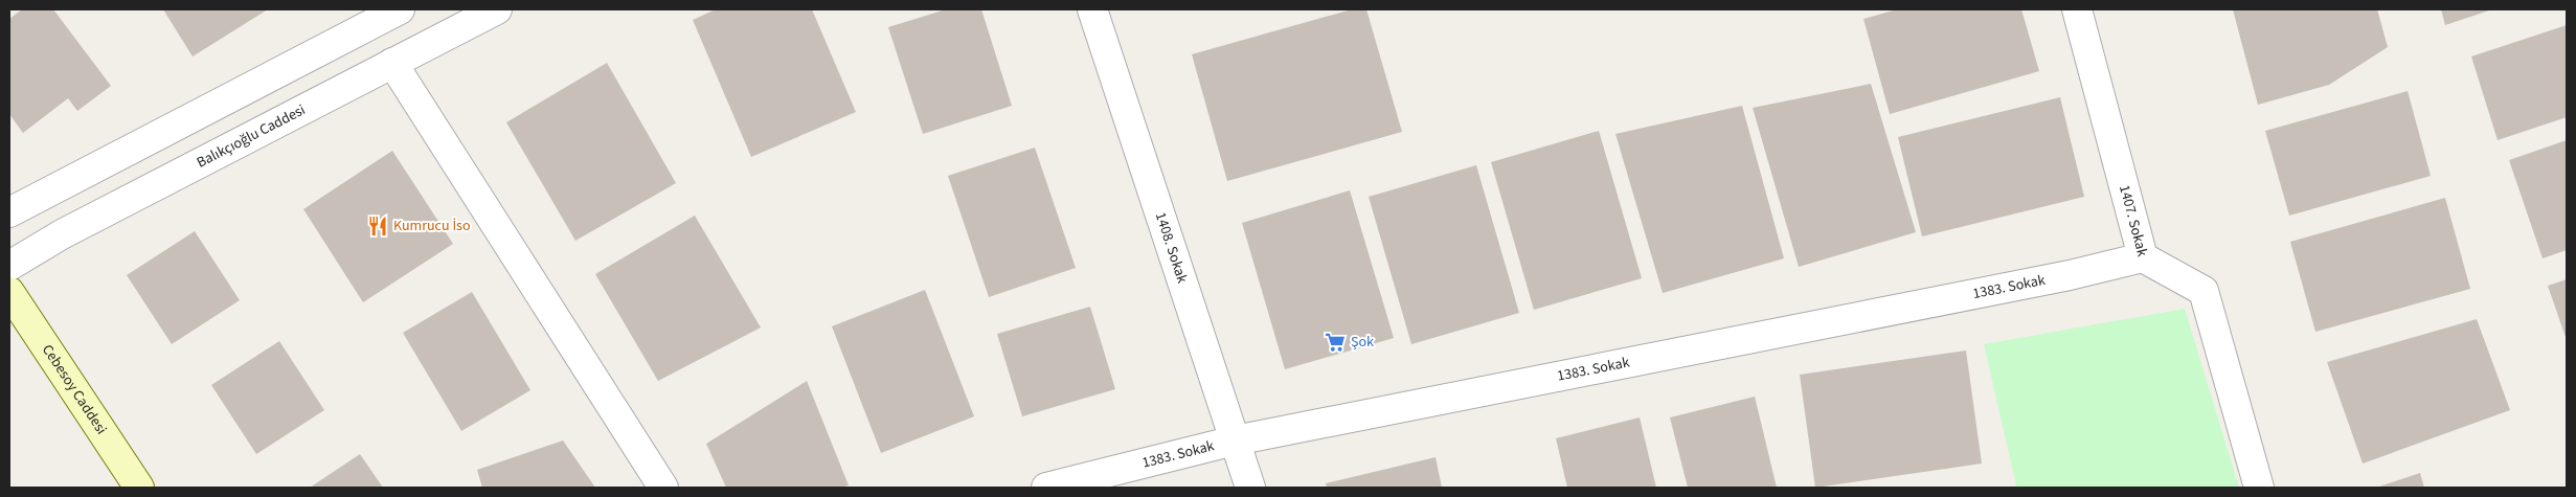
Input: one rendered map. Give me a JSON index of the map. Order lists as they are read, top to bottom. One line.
{"streets":{"main road":["Cebesoy Caddesi"],"street":["Balıkçıoğlu Caddesi","1407. Sokak","1408. Sokak","1383. Sokak"]},"crossings":[["1407. Sokak","1383. Sokak"],["1408. Sokak","1383. Sokak"]],"places":{"restaurant":["Kumrucu İso"],"supermarket":["Şok"]}}
